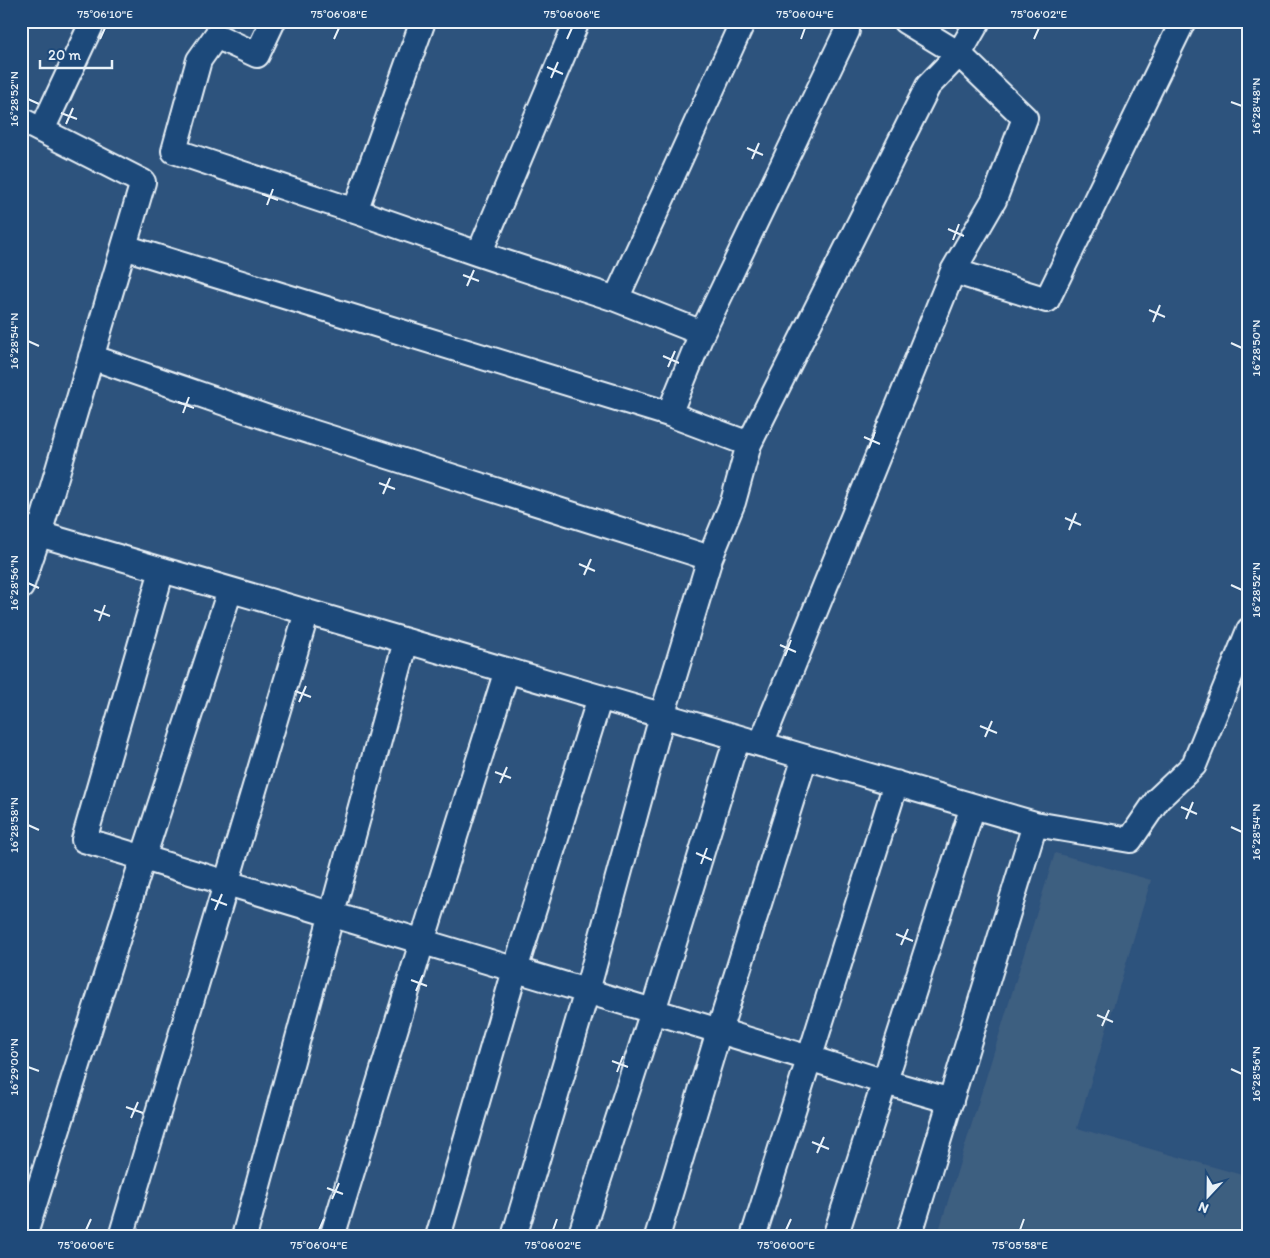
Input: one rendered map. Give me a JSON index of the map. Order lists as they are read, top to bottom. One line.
{"scale_bar":"20 m","north":"bottom","coordinates":["75°06'10\"E","75°06'08\"E","75°06'06\"E","75°06'04\"E","75°06'02\"E","16°28'52\"N","16°28'48\"N","16°28'54\"N","16°28'50\"N","16°28'56\"N","16°28'58\"N","16°29'00\"N","75°06'00\"E","75°05'58\"E"]}
